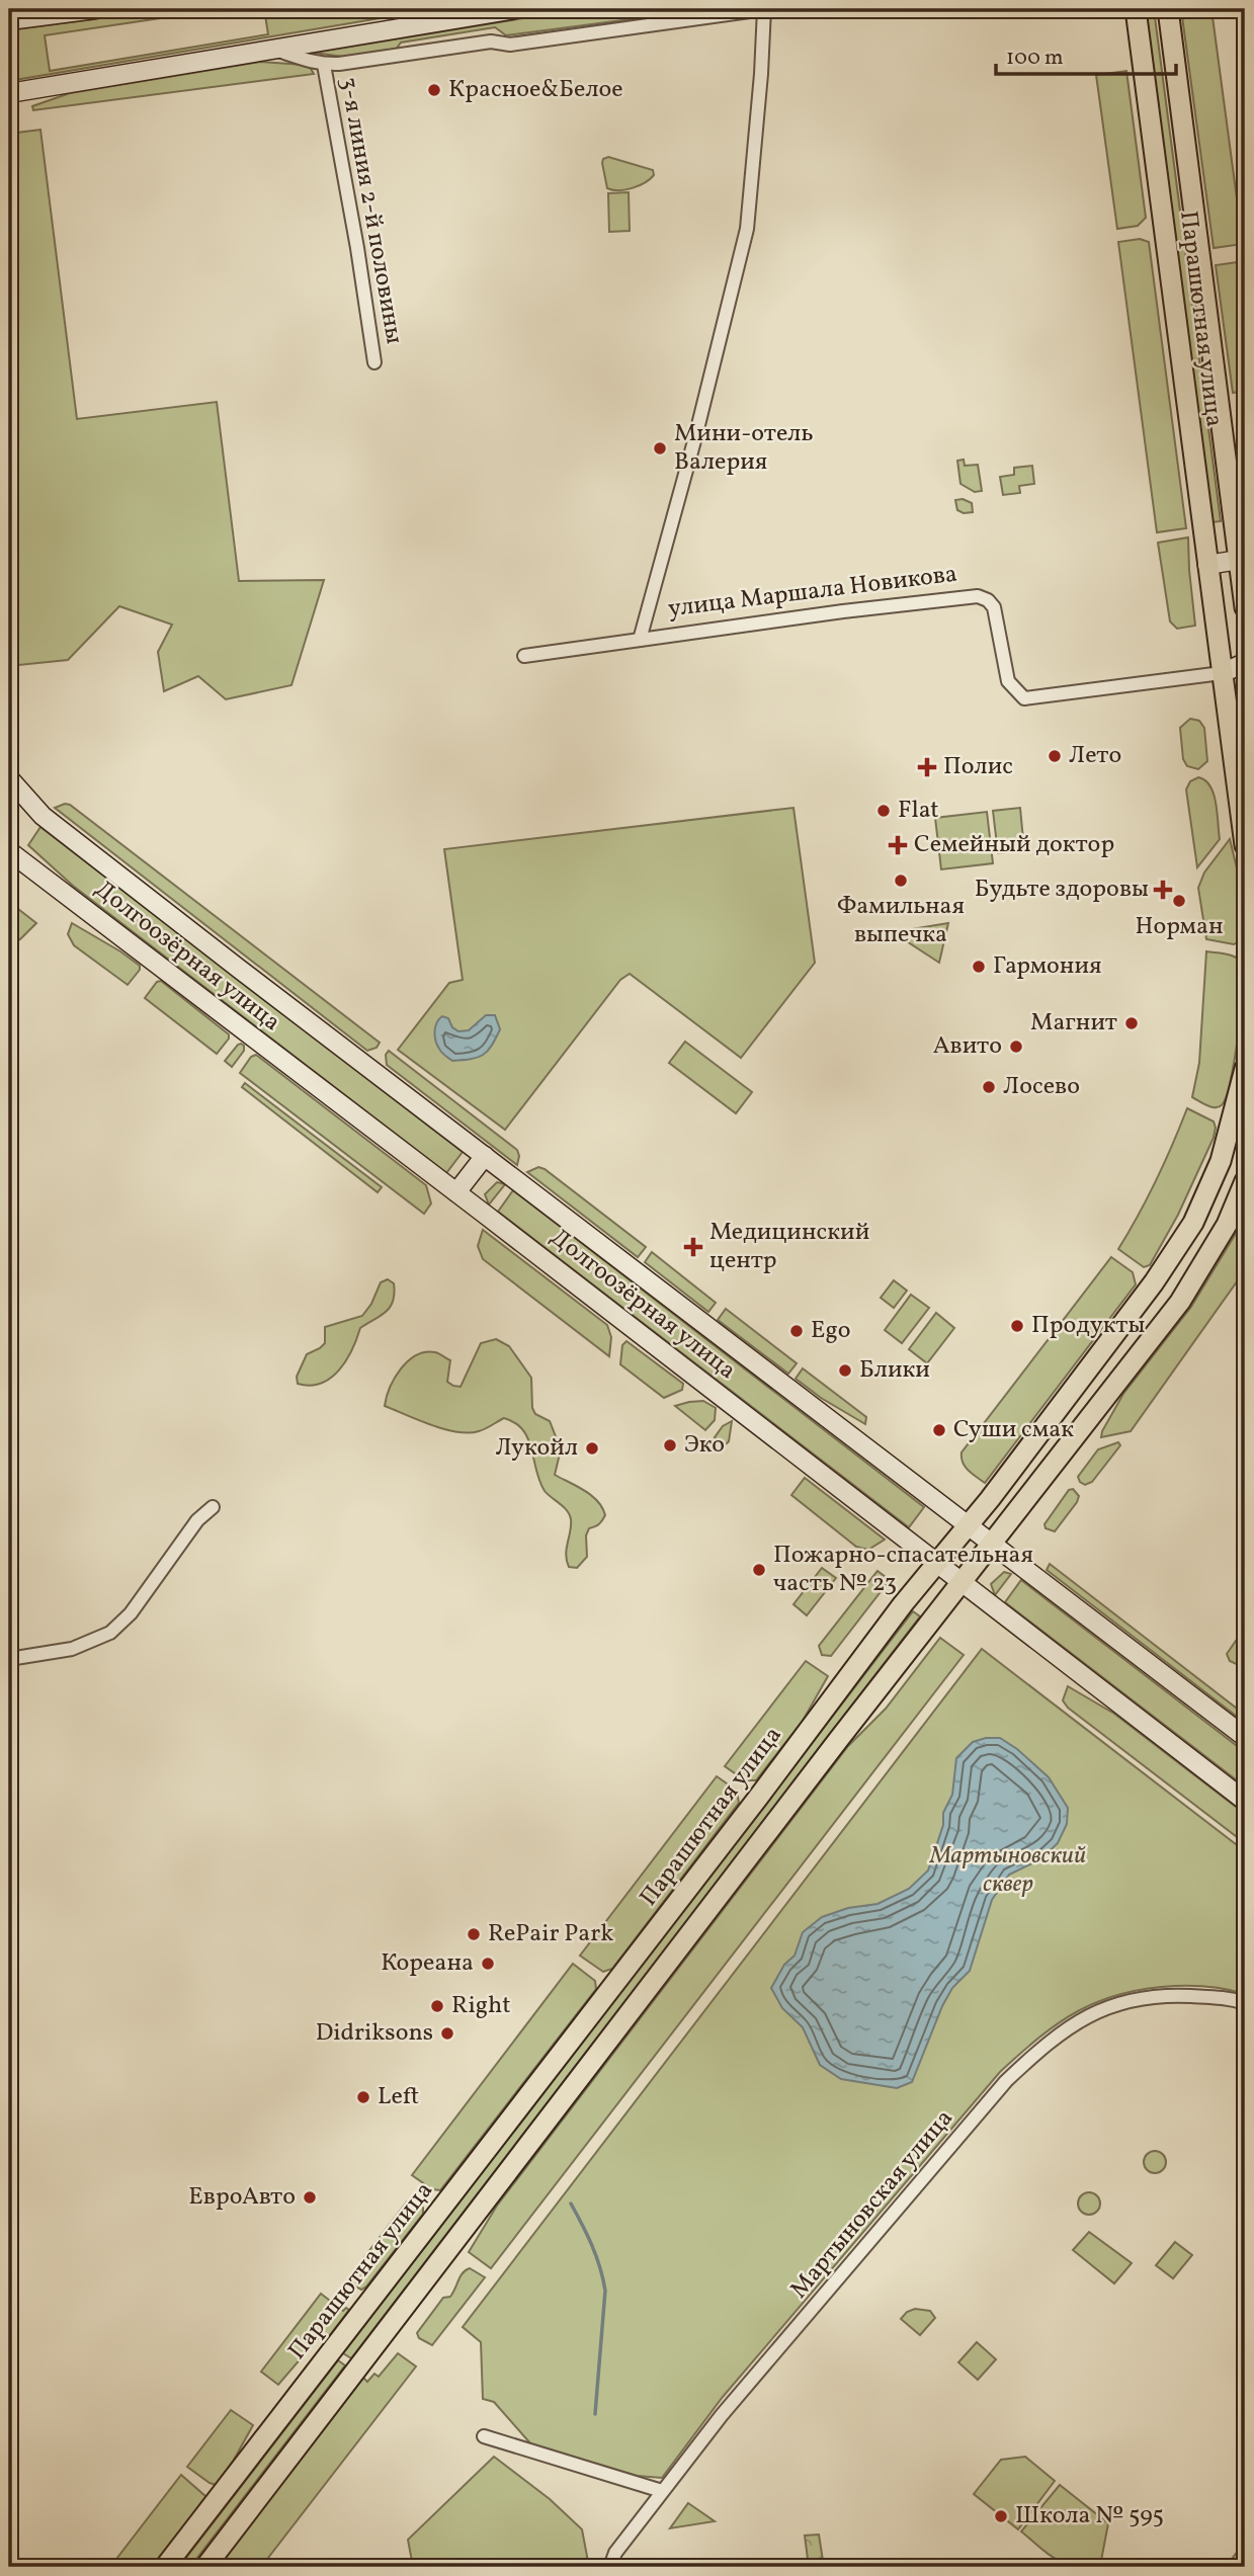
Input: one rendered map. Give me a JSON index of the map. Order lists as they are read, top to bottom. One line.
{"streets":{"main road":["Парашютная улица","улица Маршала Новикова","Долгоозёрная улица"],"street":["3-я линия 2-й половины","Мартыновская улица"]},"crossings":[["Парашютная улица","улица Маршала Новикова"],["Парашютная улица","Долгоозёрная улица"]],"parks":["Мартыновский сквер"],"places":{"other":["Красное&Белое","Мини-отель Валерия","Лето","Flat","Фамильная выпечка","Норман","Гармония","Магнит","Авито","Лосево","Продукты","Ego","Блики","Суши смак","Эко","Лукойл","Пожарно-спасательная часть № 23","RePair Park","Кореана","Right","Didriksons","Left","ЕвроАвто","Школа № 595"],"health":["Полис","Семейный доктор","Будьте здоровы","Медицинский центр"]},"scale_bar":"100 m"}
